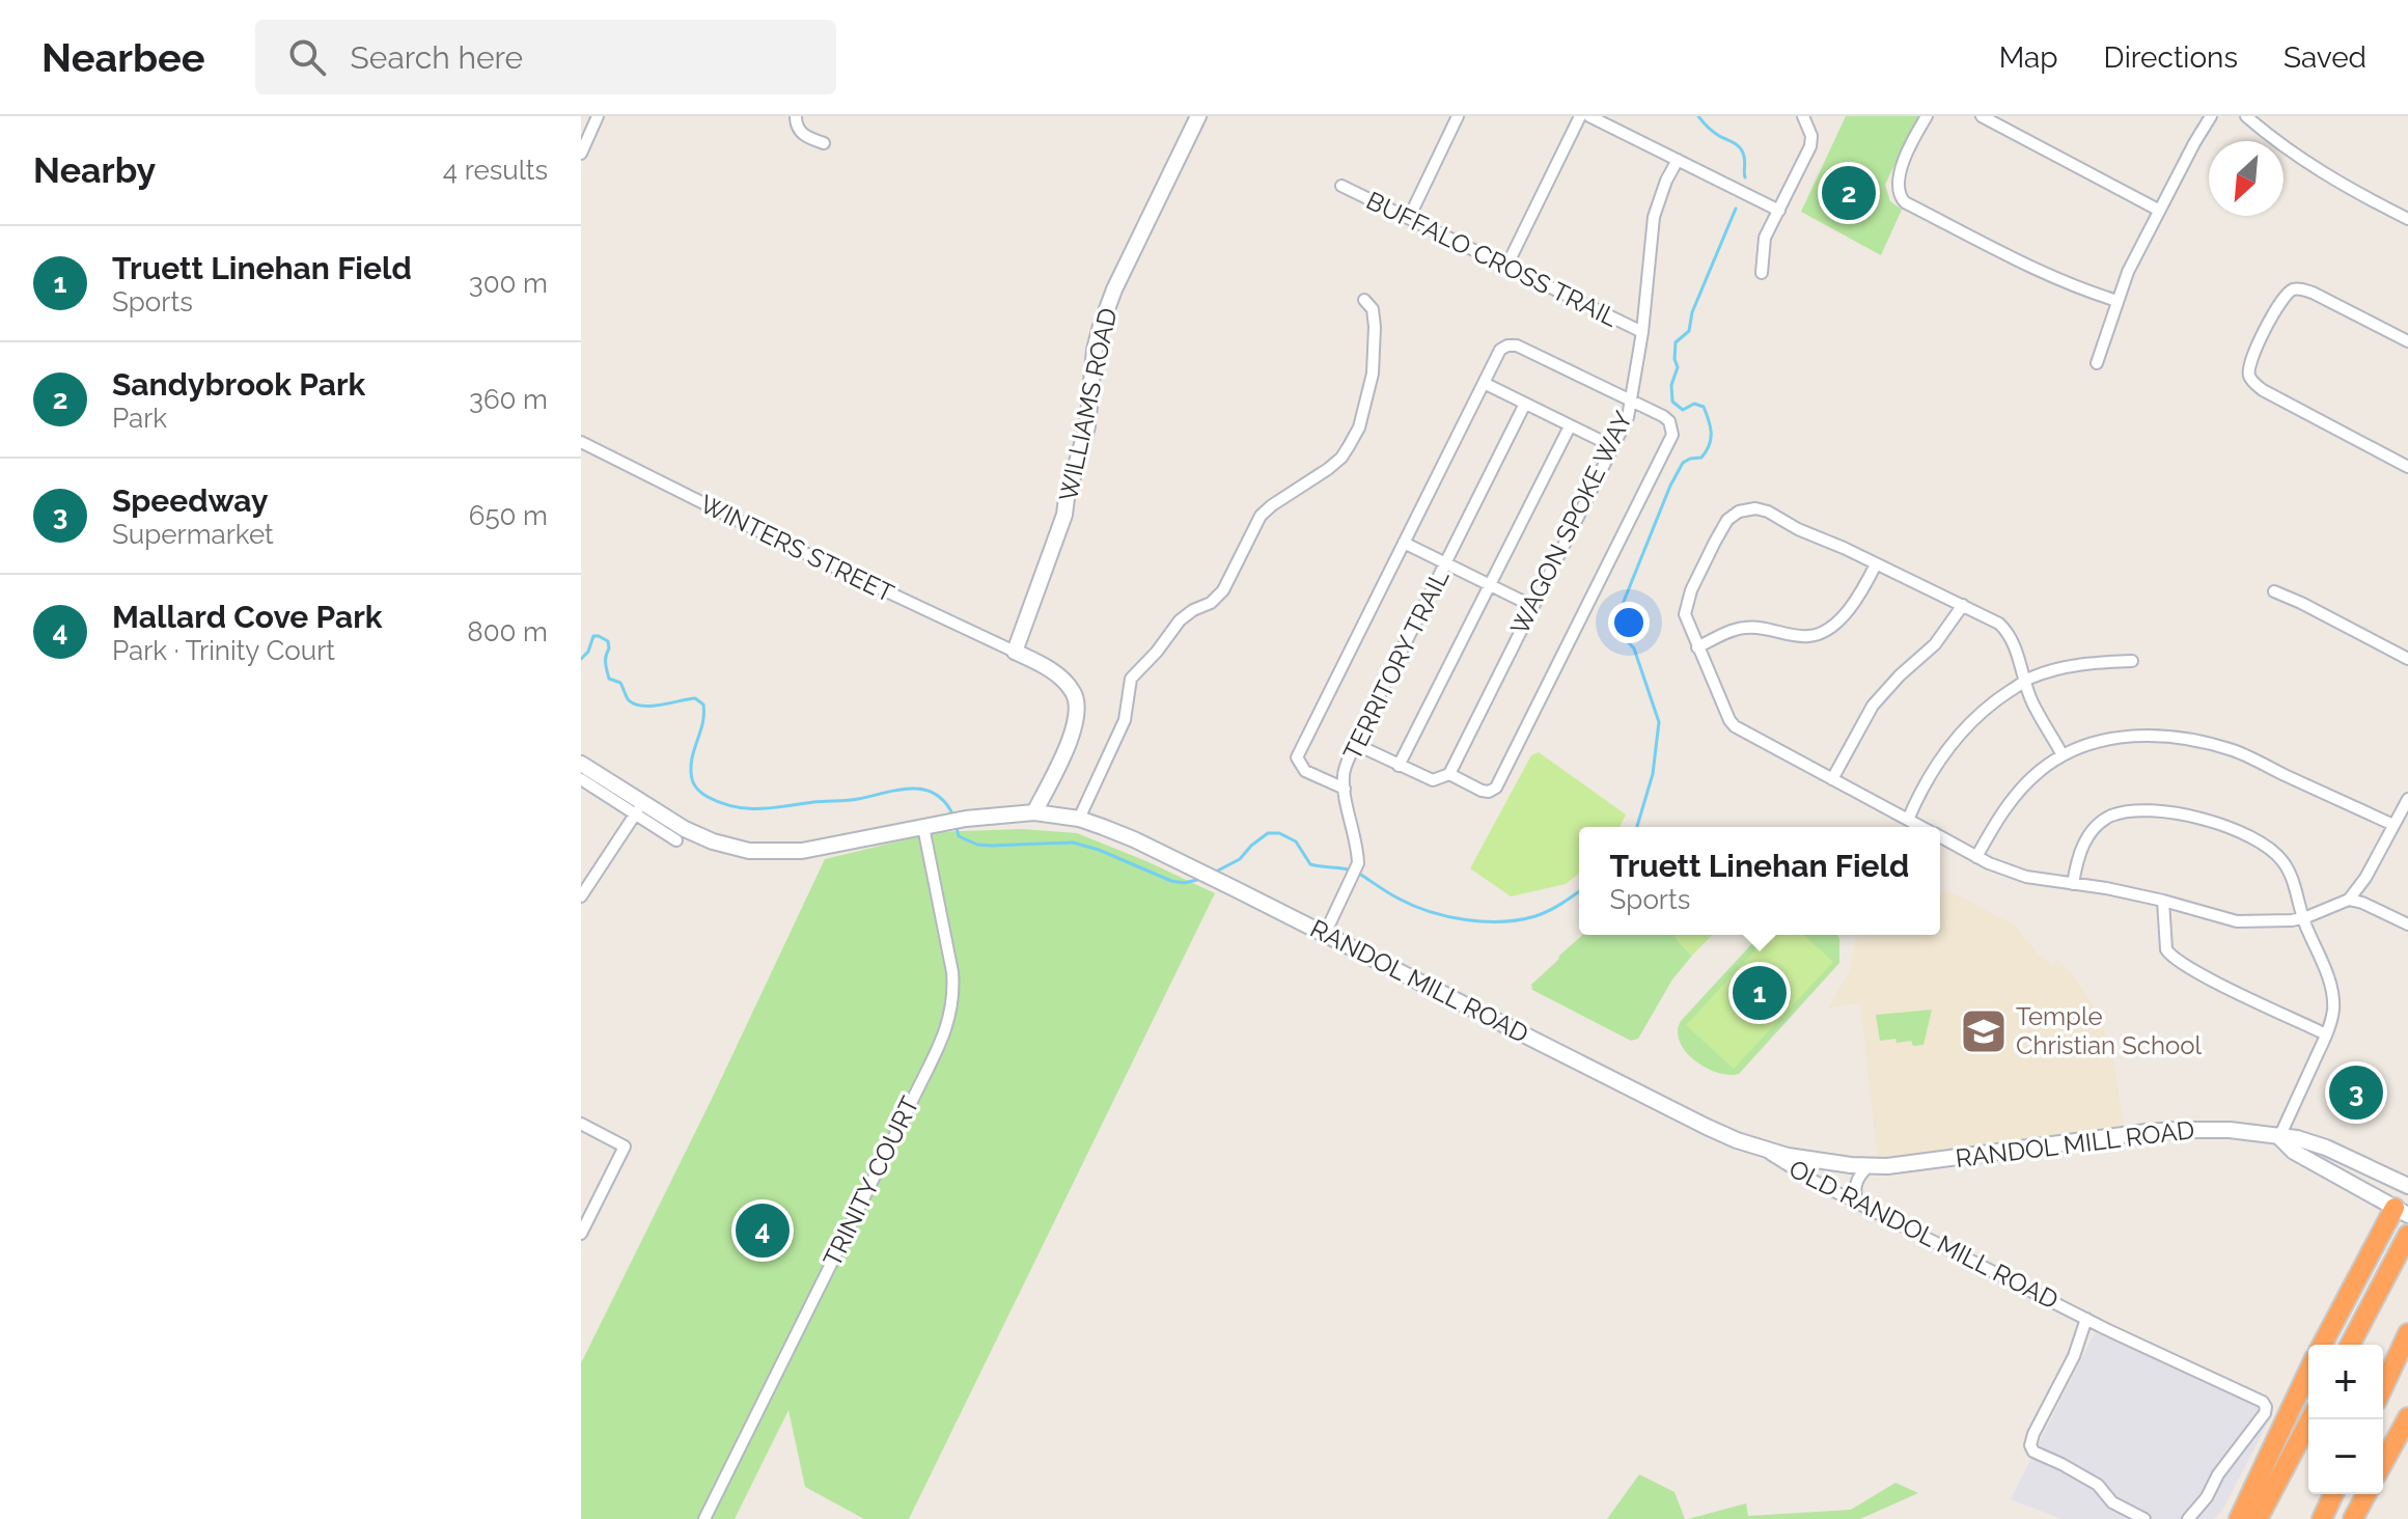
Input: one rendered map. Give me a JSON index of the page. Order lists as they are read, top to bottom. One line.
{"streets":{"main road":["WILLIAMS ROAD","RANDOL MILL ROAD"],"street":["BUFFALO CROSS TRAIL","WAGON SPOKE WAY","WINTERS STREET","TERRITORY TRAIL","TRINITY COURT","OLD RANDOL MILL ROAD"]},"crossings":[["BUFFALO CROSS TRAIL","WAGON SPOKE WAY"],["WILLIAMS ROAD","WINTERS STREET"],["TERRITORY TRAIL","RANDOL MILL ROAD"],["RANDOL MILL ROAD","TRINITY COURT"],["RANDOL MILL ROAD","OLD RANDOL MILL ROAD"]],"places":{"school or university":["Temple Christian School"]},"north":"bottom left","page":{"header":"Nearbee","search":"Search here","nav":["Map","Directions","Saved"],"heading":["Nearby","4 results"],"pins":["2","1","3","4"],"list":[{"mark":"1","name":"Truett Linehan Field","note":"Sports","value":"300 m"},{"mark":"2","name":"Sandybrook Park","note":"Park","value":"360 m"},{"mark":"3","name":"Speedway","note":"Supermarket","value":"650 m"},{"mark":"4","name":"Mallard Cove Park","note":"Park · Trinity Court","value":"800 m"}],"popup":["Truett Linehan Field","Sports"],"map_buttons":["+","−"]}}
